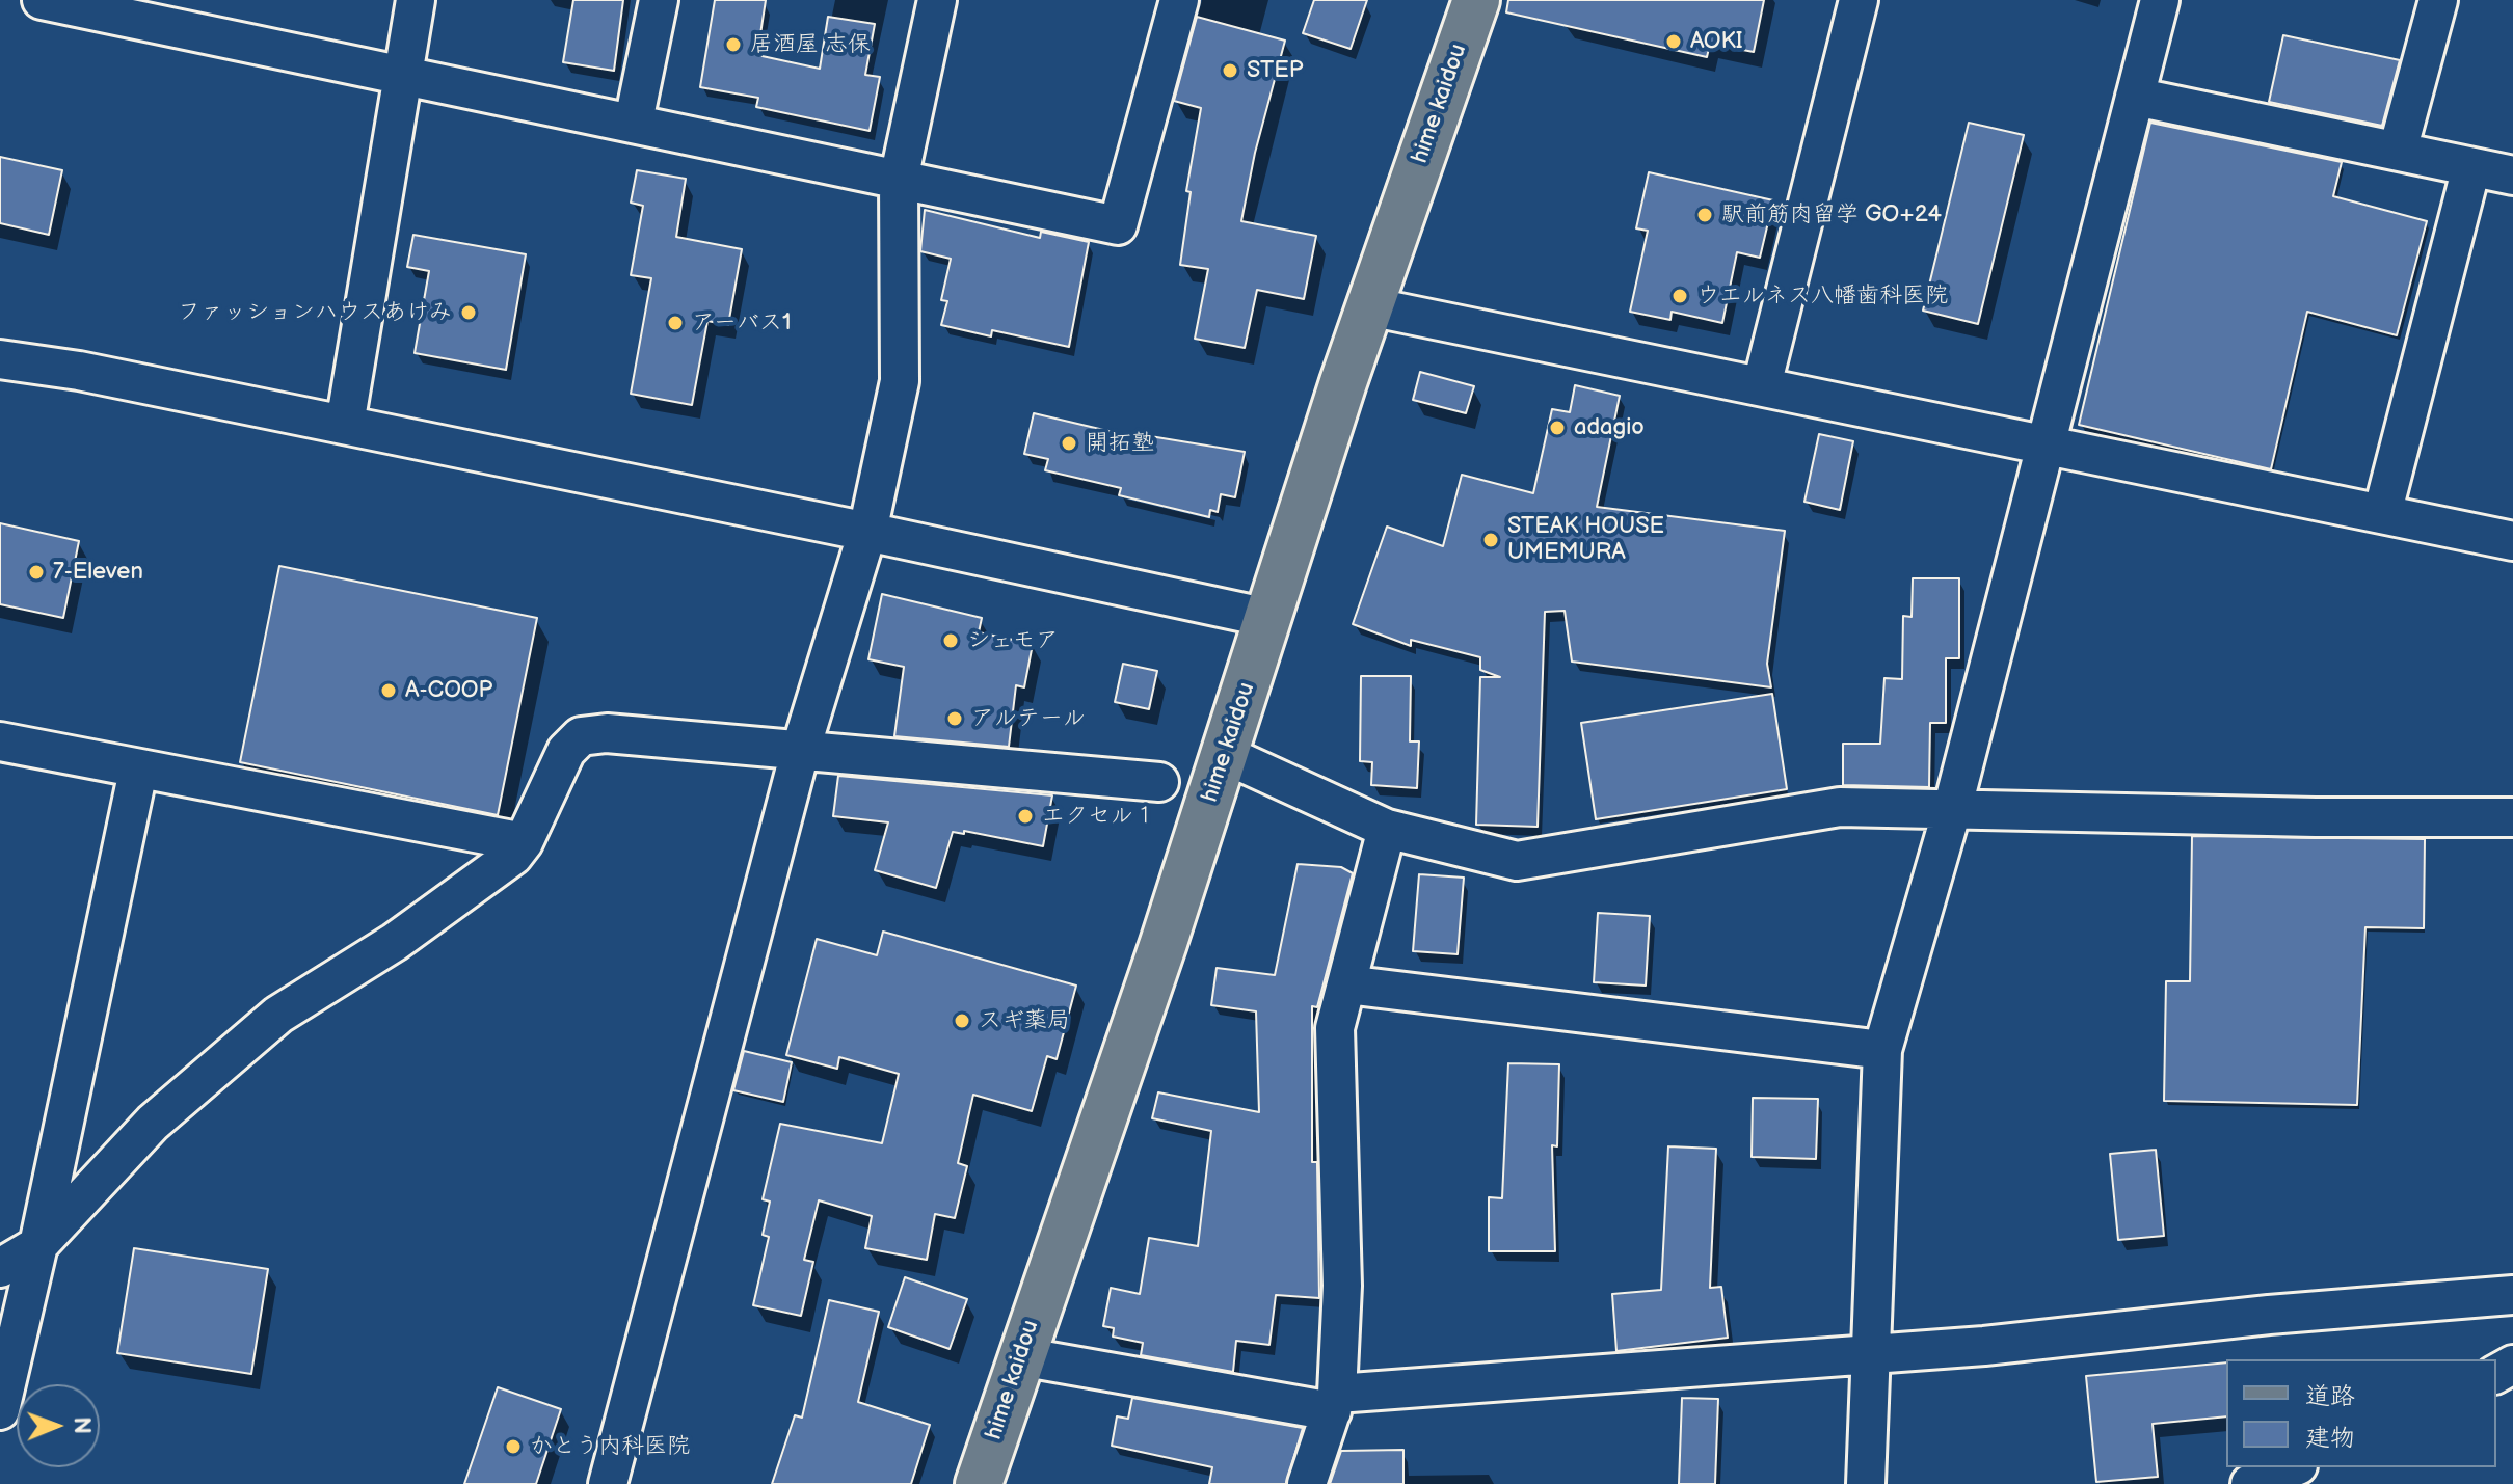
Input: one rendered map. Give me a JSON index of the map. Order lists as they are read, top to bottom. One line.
{"streets":{"main road":["hime kaidou"]},"places":["AOKI","居酒屋 志保","STEP","駅前筋肉留学 GO+24","ウエルネス八幡歯科医院","ファッションハウスあけみ","アーバス1","adagio","開拓塾","STEAK HOUSE UMEMURA","7-Eleven","シェモア","A-COOP","アルテール","エクセル１","スギ薬局","かとう内科医院"],"legend":["道路","建物"],"north":"right"}
